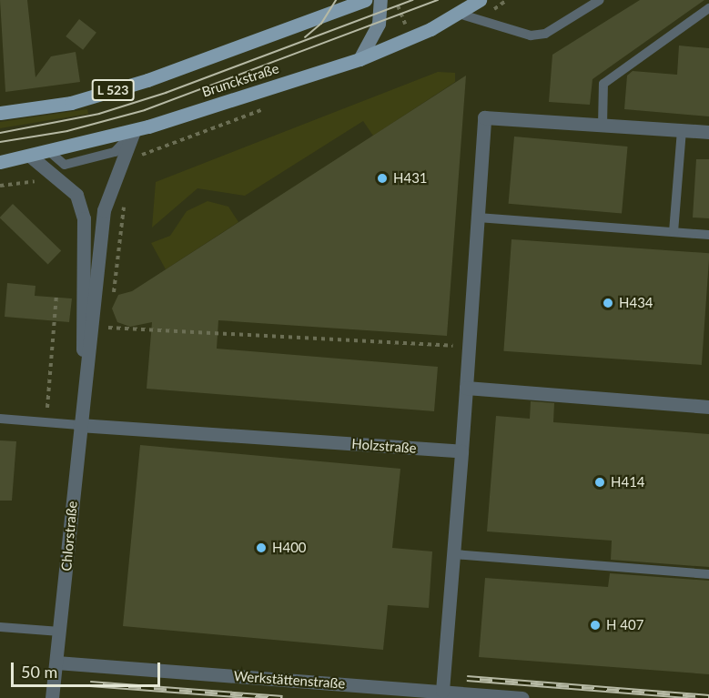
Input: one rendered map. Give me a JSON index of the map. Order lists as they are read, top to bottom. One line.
{"streets":{"main road":["Brunckstraße","L 523"],"street":["Holzstraße","Chlorstraße","Werkstättenstraße"]},"crossings":[["Brunckstraße","Chlorstraße"],["Holzstraße","Chlorstraße"],["Chlorstraße","Werkstättenstraße"]],"places":["H431","H434","H414","H400","H 407"],"scale_bar":"50 m"}
